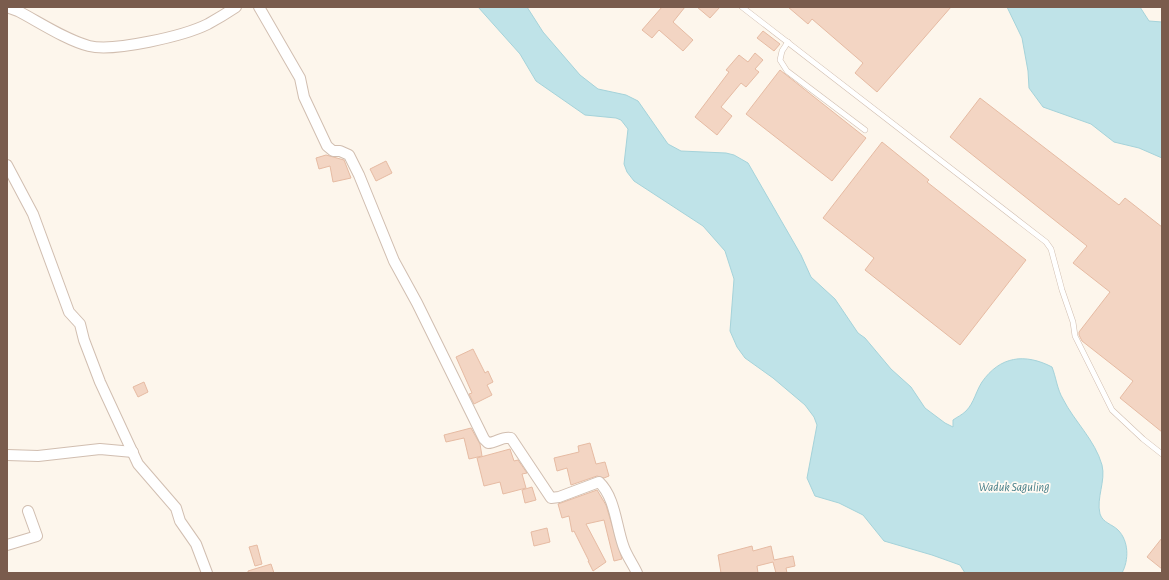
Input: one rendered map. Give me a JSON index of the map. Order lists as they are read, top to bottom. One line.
{"water":["Waduk Saguling"]}
